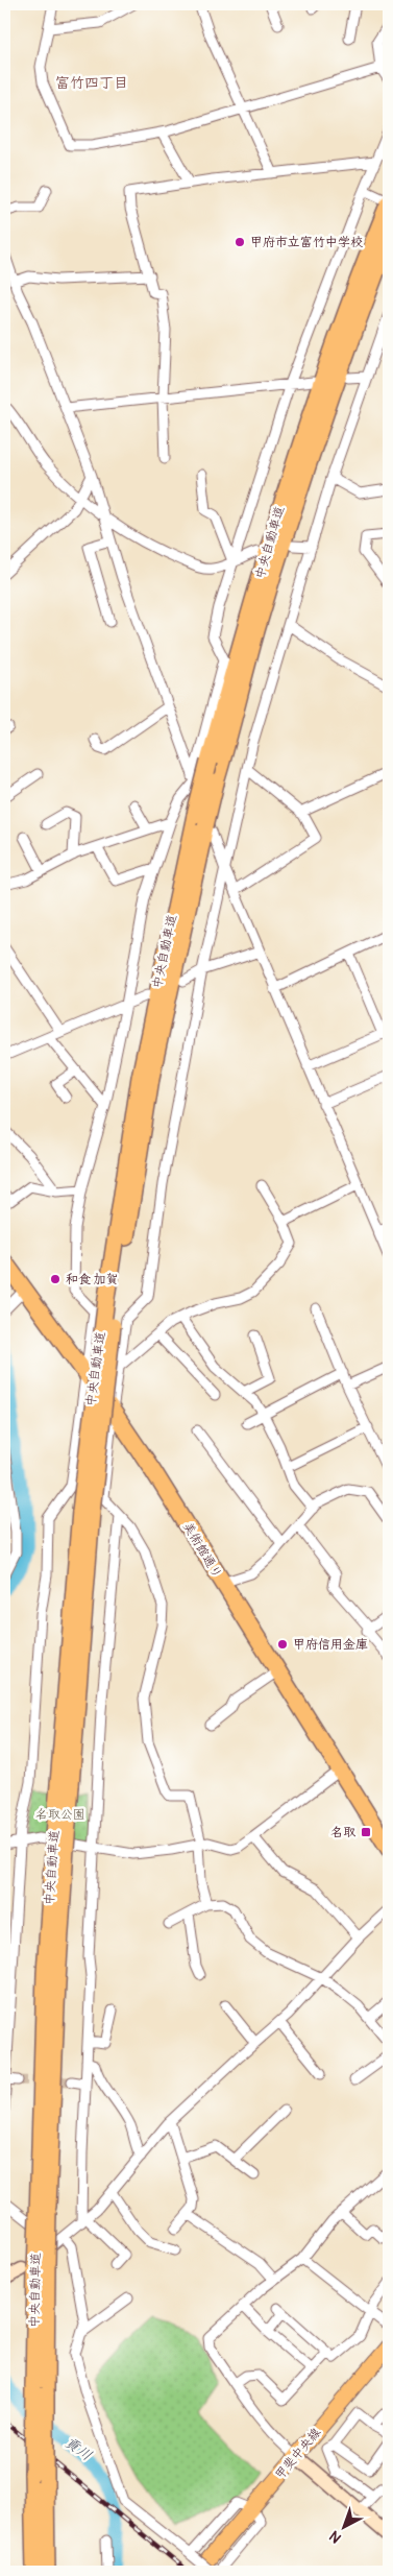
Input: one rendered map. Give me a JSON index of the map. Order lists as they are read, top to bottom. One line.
{"streets":{"highway":["中央自動車道","美術館通り"],"main road":["甲斐中央線"]},"districts":["富竹四丁目"],"water":["貢川"],"parks":["名取公園"],"places":{"other":["甲府市立富竹中学校","和食 加賀","甲府信用金庫"],"transit":["名取"]},"north":"bottom left"}
